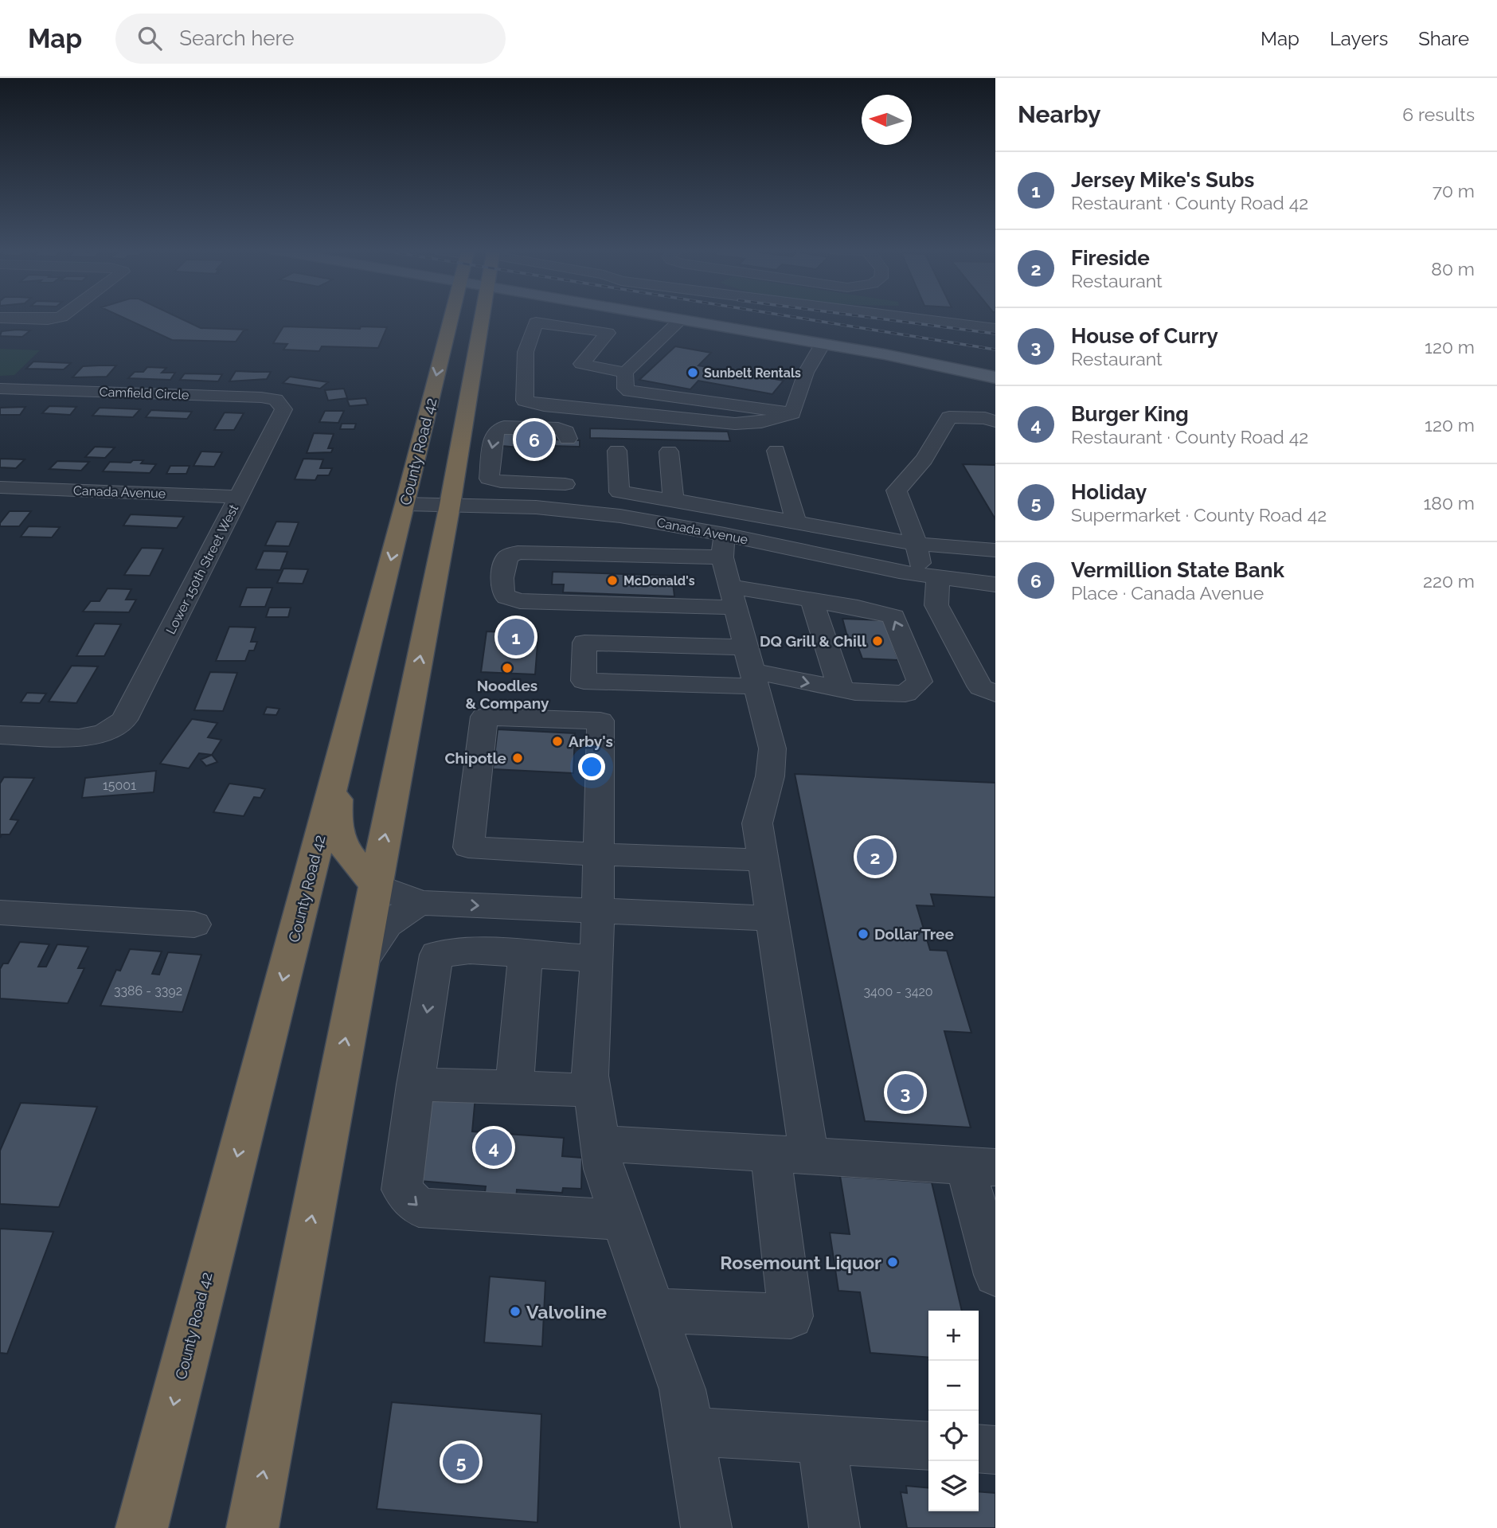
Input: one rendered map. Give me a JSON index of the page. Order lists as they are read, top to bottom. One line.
{"streets":{"highway":["County Road 42"],"street":["Camfield Circle","Canada Avenue","Lower 150th Street West"]},"crossings":[["Camfield Circle","Lower 150th Street West"],["County Road 42","Canada Avenue"],["Canada Avenue","Lower 150th Street West"]],"places":["Sunbelt Rentals","McDonald's","DQ Grill & Chill","Noodles & Company","Arby's","Chipotle","Dollar Tree","Rosemount Liquor","Valvoline"],"house_numbers":["15001","3386 - 3392","3400 - 3420"],"north":"left","page":{"header":"Map","search":"Search here","nav":["Map","Layers","Share"],"heading":["Nearby","6 results"],"list":[{"mark":"1","name":"Jersey Mike's Subs","note":"Restaurant · County Road 42","value":"70 m"},{"mark":"2","name":"Fireside","note":"Restaurant","value":"80 m"},{"mark":"3","name":"House of Curry","note":"Restaurant","value":"120 m"},{"mark":"4","name":"Burger King","note":"Restaurant · County Road 42","value":"120 m"},{"mark":"5","name":"Holiday","note":"Supermarket · County Road 42","value":"180 m"},{"mark":"6","name":"Vermillion State Bank","note":"Place · Canada Avenue","value":"220 m"}],"pins":["6","1","2","3","4","5"],"map_buttons":["+","−"]}}
